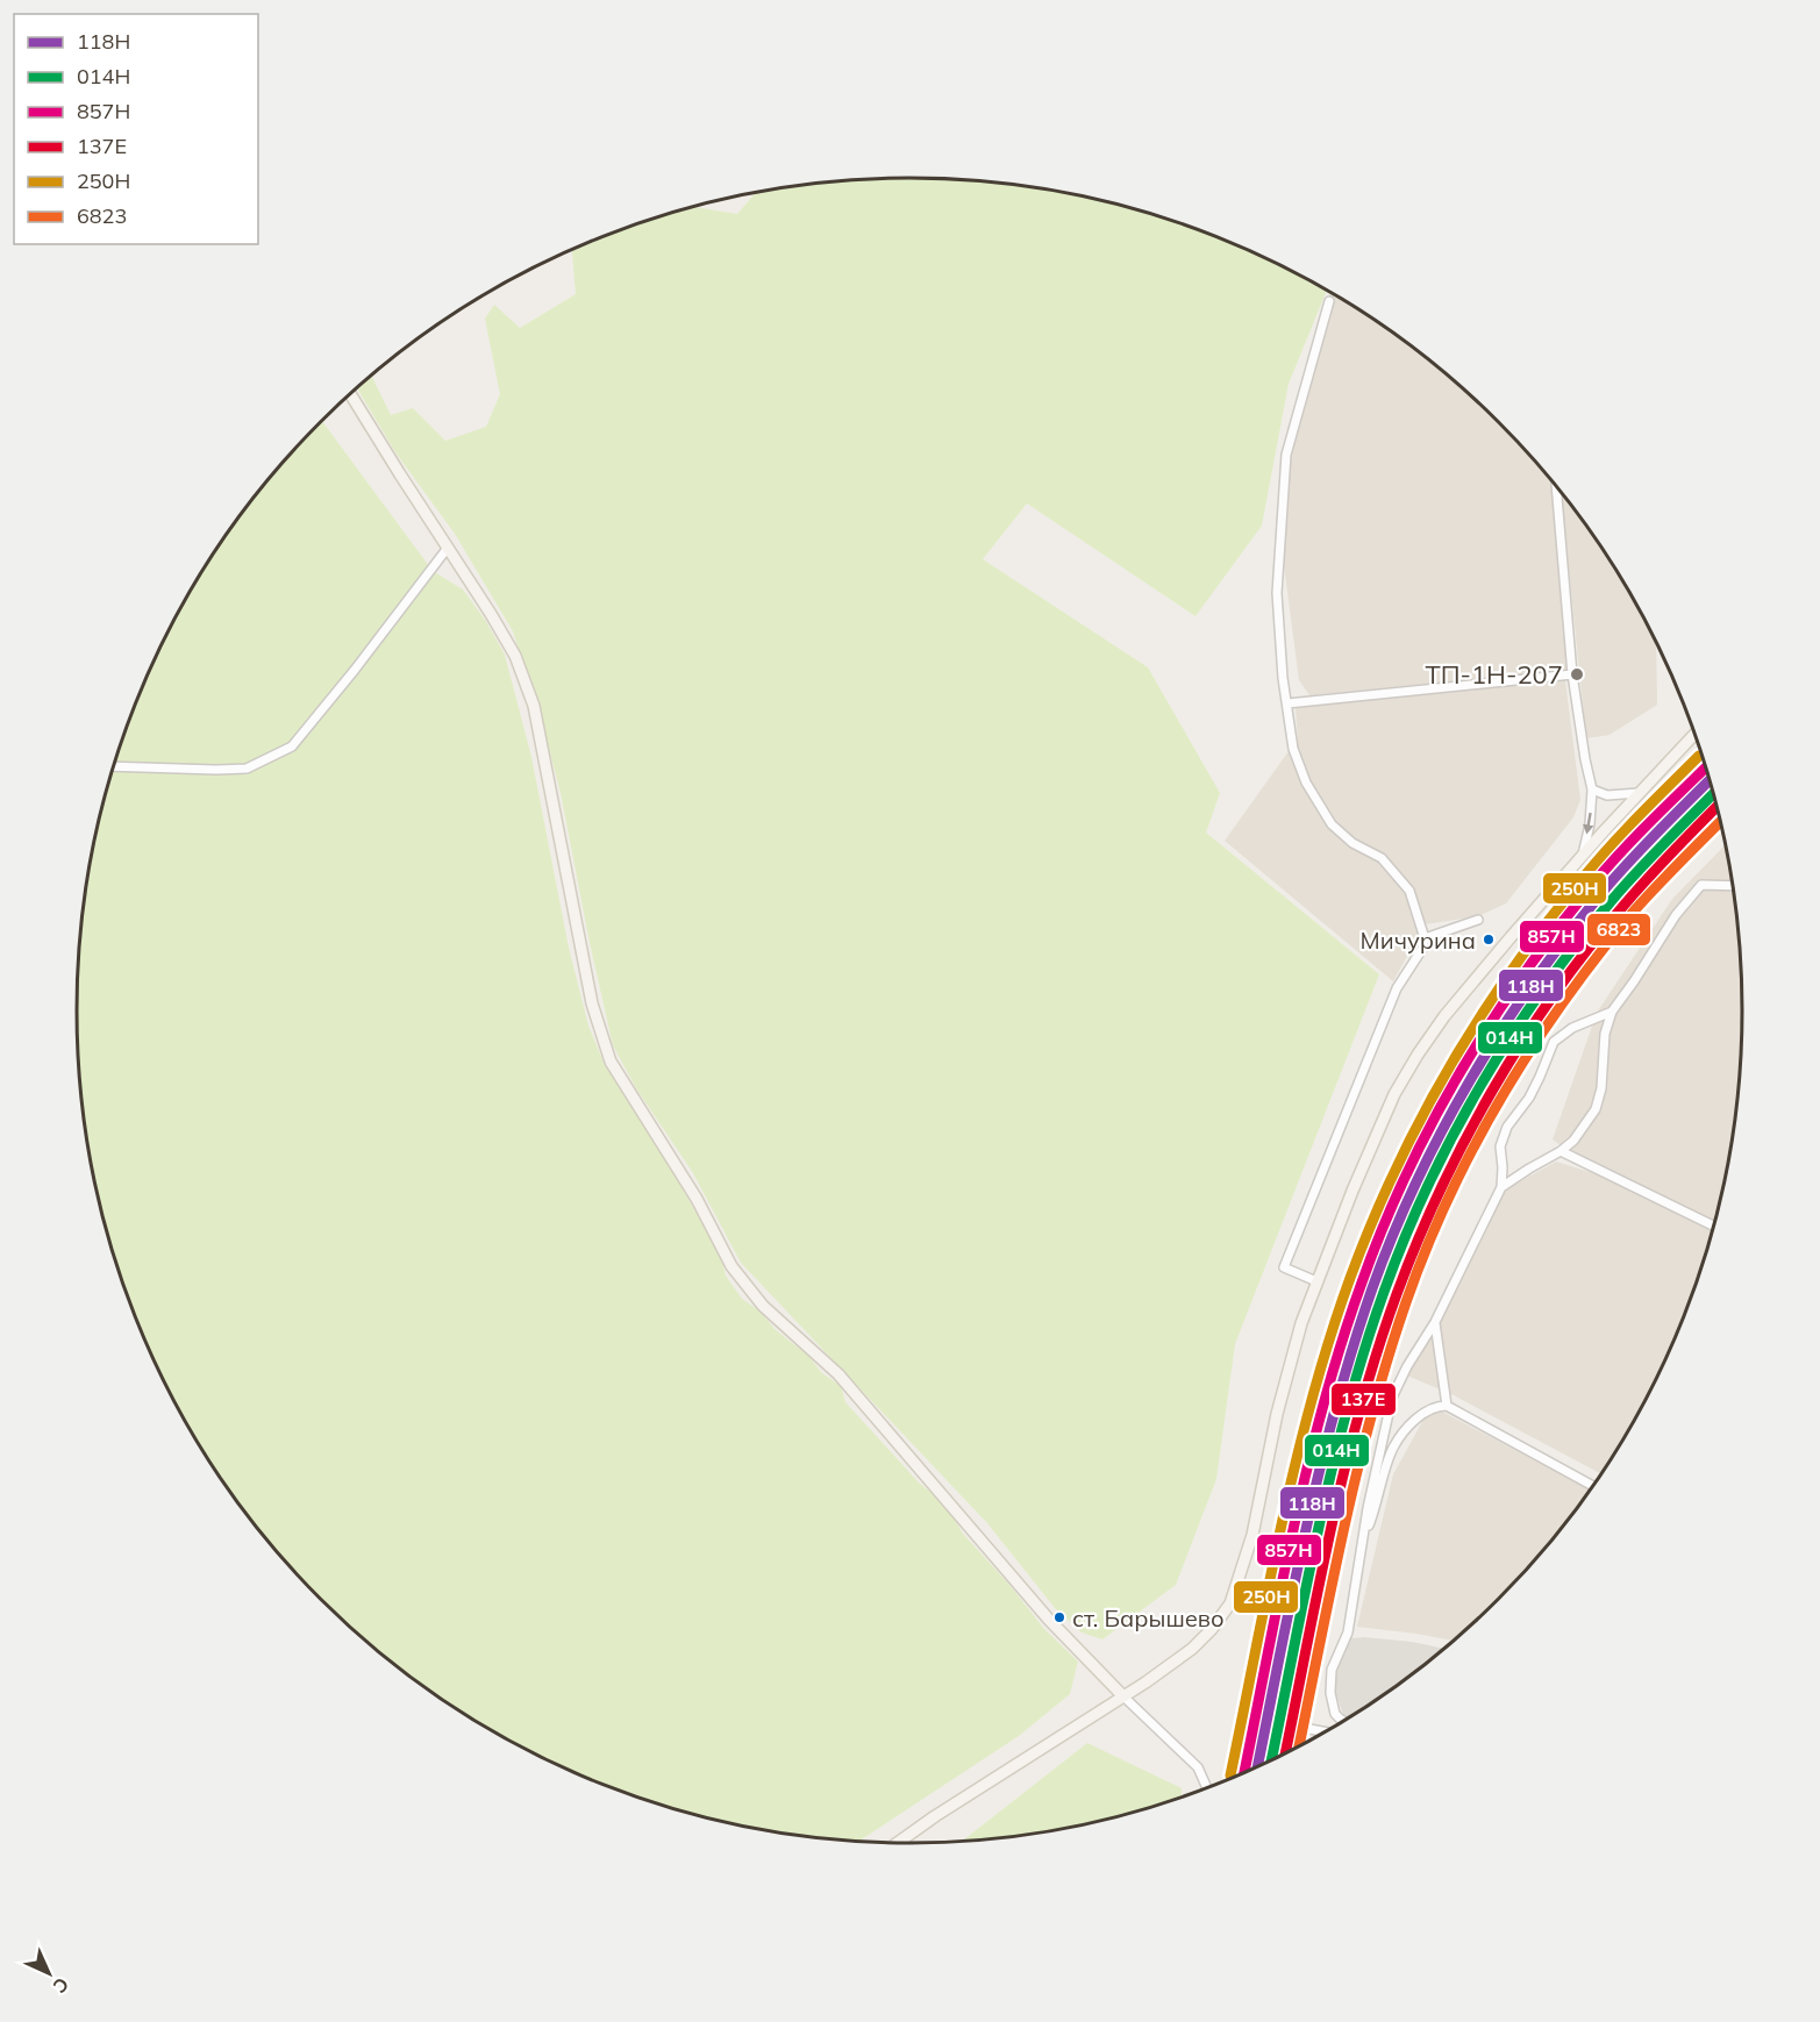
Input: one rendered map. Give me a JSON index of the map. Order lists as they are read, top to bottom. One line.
{"places":["ТП-1Н-207","Мичурина","ст. Барышево"],"lines":["transit line 250Н","transit line 857Н","transit line 118Н","transit line 014Н","transit line 137Е","transit line 6823"],"legend":["118Н","014Н","857Н","137Е","250Н","6823"],"north":"bottom right"}
